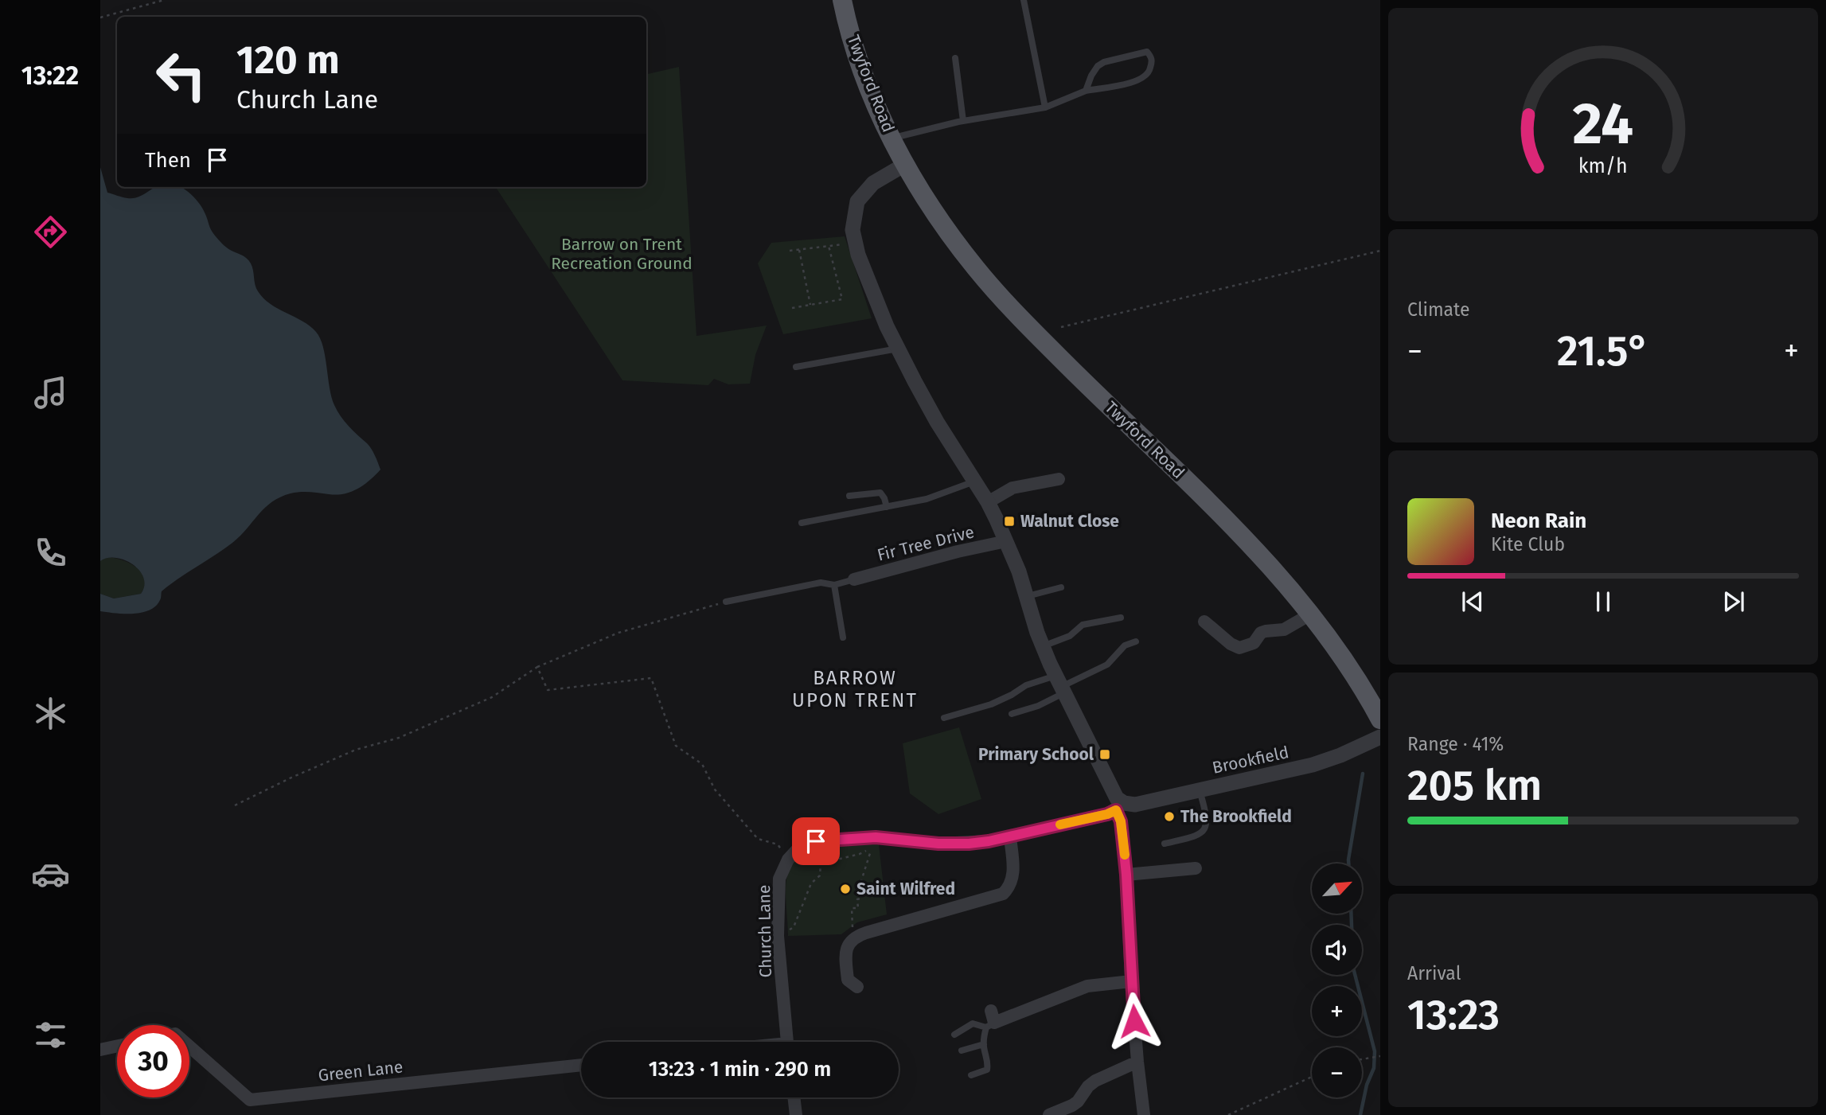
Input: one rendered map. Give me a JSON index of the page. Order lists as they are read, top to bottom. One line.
{"streets":{"main road":["Twyford Road"],"street":["Fir Tree Drive","Brookfield","Church Lane","Green Lane"]},"districts":["BARROW UPON TRENT"],"parks":["Barrow on Trent Recreation Ground"],"places":{"transit":["Walnut Close","Primary School"],"other":["The Brookfield","Saint Wilfred"]},"north":"top right","page":{"tabs":"13:22","turn":["120 m","Church Lane"],"then":"Then","tile":["Climate",["Range · 41%","205 km"],["Arrival","13:23"]],"heat":["−","21.5°","+"],"song":["Neon Rain","Kite Club"],"map_buttons":["+","−"],"limit":"30","trip":"13:23 · 1 min · 290 m","gauge":["24","km/h"]}}
